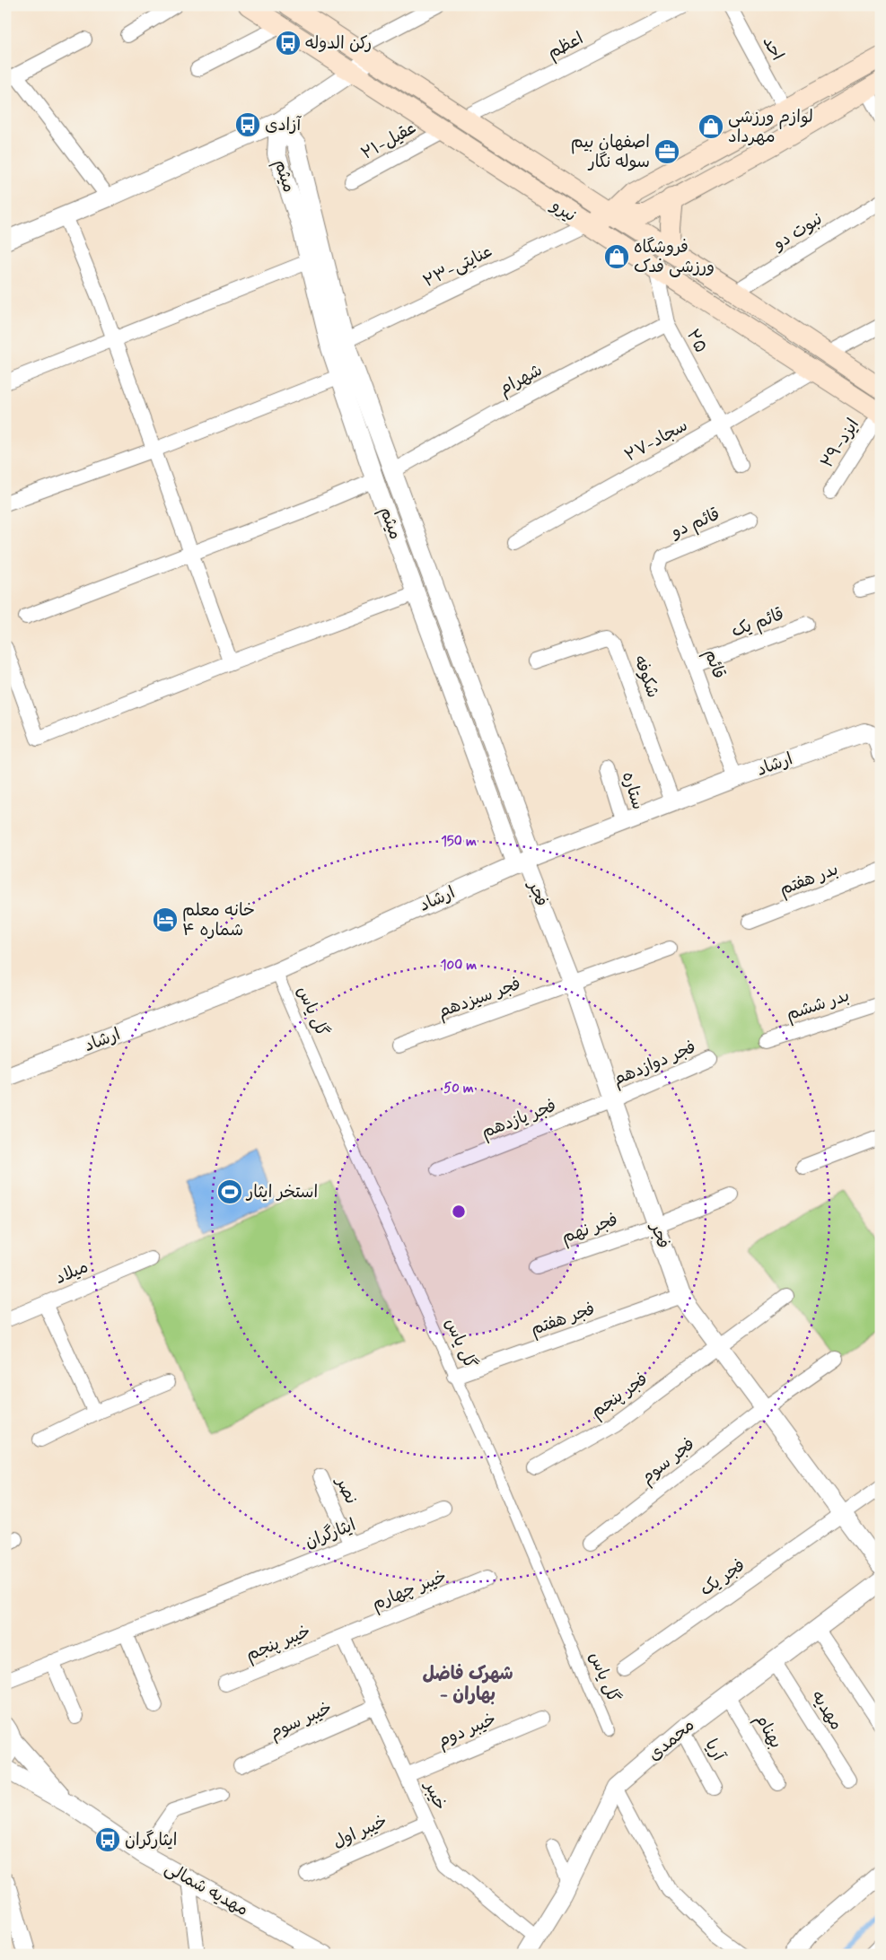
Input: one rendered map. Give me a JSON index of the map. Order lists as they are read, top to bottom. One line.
{"streets":{"main road":["نیرو"],"street":["اعظم","احد","۲۱-عقیل","میثم","نبوت دو","۲۳-عنایتی","۲۵","شهرام","۲۷-سجاد","۲۹-ایزد","قائم دو","قائم یک","قائم","شکوفه","ارشاد","ستاره","بدر هفتم","فجر","فجر سیزدهم","بدر ششم","گل یاس","فجر دوازدهم","فجر یازدهم","فجر نهم","میلاد","فجر هفتم","فجر پنجم","فجر سوم","نصر","ایثارگران","فجر یک","خیبر چهارم","خیبر پنجم","مهدیه","خیبر سوم","خیبر دوم","بهنام","محمدی","آریا","خیبر","خیبر اول","مهدیه شمالی"]},"crossings":[["اعظم","نیرو"],["۲۱-عقیل","نیرو"],["میثم","۲۳-عنایتی"],["میثم","شهرام"],["میثم","ارشاد"],["میثم","فجر"],["نیرو","نبوت دو"],["نیرو","۲۳-عنایتی"],["نیرو","۲۵"],["نیرو","۲۷-سجاد"],["نیرو","۲۹-ایزد"],["۲۵","شهرام"],["۲۵","۲۷-سجاد"],["قائم دو","قائم"],["قائم یک","قائم"],["قائم","ارشاد"],["شکوفه","ارشاد"],["ارشاد","ستاره"],["ارشاد","فجر"],["ارشاد","گل یاس"],["فجر","فجر سیزدهم"],["فجر","فجر دوازدهم"],["فجر","فجر یازدهم"],["فجر","فجر نهم"],["فجر","فجر هفتم"],["فجر","فجر پنجم"],["فجر","فجر سوم"],["فجر","فجر یک"],["گل یاس","فجر هفتم"],["فجر دوازدهم","فجر یازدهم"],["نصر","ایثارگران"],["خیبر چهارم","خیبر پنجم"],["خیبر چهارم","خیبر"],["خیبر پنجم","خیبر"],["مهدیه","محمدی"],["خیبر سوم","خیبر"],["خیبر دوم","خیبر"],["بهنام","محمدی"],["محمدی","آریا"],["محمدی","خیبر"],["خیبر","خیبر اول"]],"districts":["شهرک فاضل - بهاران"],"places":{"bus stop":["رکن الدوله","آزادی","ایثارگران"],"shop":["لوازم ورزشی مهرداد","فروشگاه ورزشی فدک"],"office":["اصفهان بیم سوله نگار"],"hotel":["خانه معلم شماره ۴"],"sports":["استخر ایثار"]},"rings":["150 m","100 m","50 m"]}
